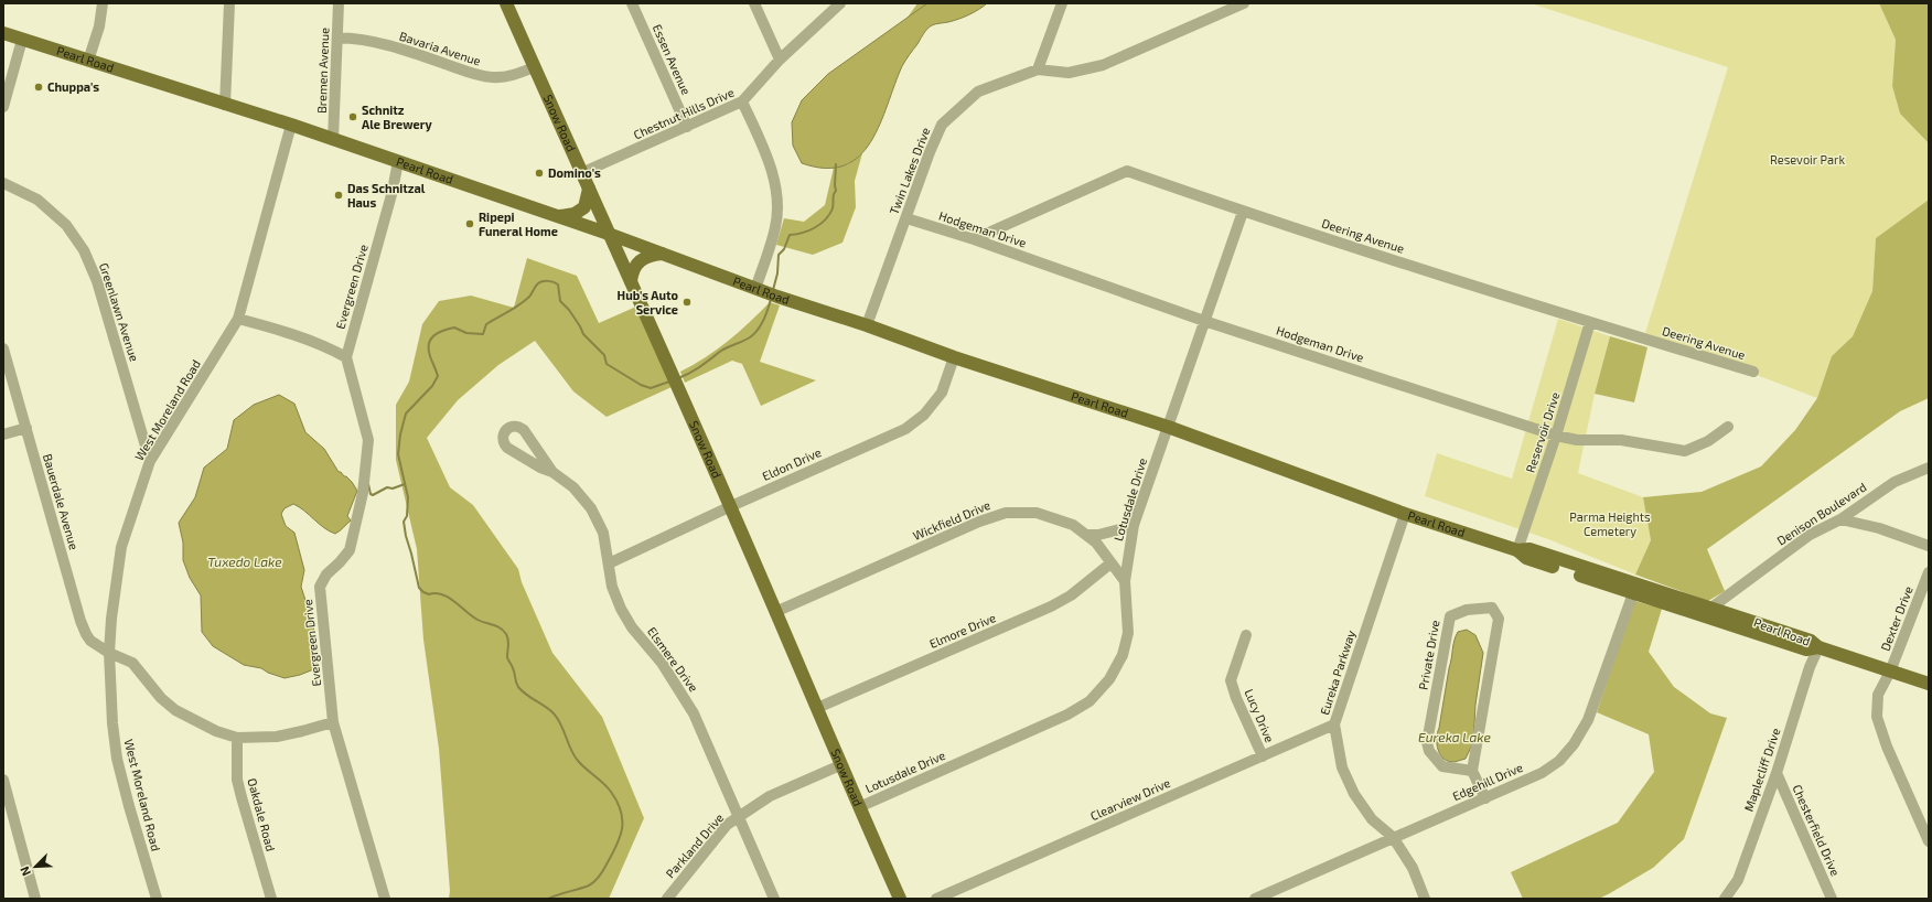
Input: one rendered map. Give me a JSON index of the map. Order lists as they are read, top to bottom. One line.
{"streets":{"main road":["Pearl Road","Snow Road"],"street":["Bavaria Avenue","Essen Avenue","Bremen Avenue","Chestnut Hills Drive","Twin Lakes Drive","Hodgeman Drive","Deering Avenue","Evergreen Drive","Greenlawn Avenue","West Moreland Road","Reservoir Drive","Eldon Drive","Lotusdale Drive","Bauerdale Avenue","Denison Boulevard","Wickfield Drive","Dexter Drive","Elmore Drive","Private Drive","Elsmere Drive","Eureka Parkway","Lucy Drive","Maplecliff Drive","Edgehill Drive","Clearview Drive","Oakdale Road","Chesterfield Drive","Parkland Drive"]},"crossings":[["Bavaria Avenue","Bremen Avenue"],["Bavaria Avenue","Snow Road"],["Pearl Road","Bremen Avenue"],["Pearl Road","Snow Road"],["Pearl Road","Twin Lakes Drive"],["Pearl Road","Evergreen Drive"],["Pearl Road","West Moreland Road"],["Pearl Road","Reservoir Drive"],["Pearl Road","Eldon Drive"],["Pearl Road","Lotusdale Drive"],["Pearl Road","Denison Boulevard"],["Pearl Road","Dexter Drive"],["Pearl Road","Eureka Parkway"],["Pearl Road","Maplecliff Drive"],["Pearl Road","Edgehill Drive"],["Essen Avenue","Chestnut Hills Drive"],["Chestnut Hills Drive","Snow Road"],["Snow Road","Eldon Drive"],["Snow Road","Lotusdale Drive"],["Snow Road","Wickfield Drive"],["Snow Road","Elmore Drive"],["Snow Road","Parkland Drive"],["Twin Lakes Drive","Hodgeman Drive"],["Hodgeman Drive","Deering Avenue"],["Hodgeman Drive","Reservoir Drive"],["Hodgeman Drive","Lotusdale Drive"],["Deering Avenue","Reservoir Drive"],["Deering Avenue","Lotusdale Drive"],["Evergreen Drive","Bauerdale Avenue"],["Greenlawn Avenue","West Moreland Road"],["West Moreland Road","Bauerdale Avenue"],["Eldon Drive","Elsmere Drive"],["Lotusdale Drive","Wickfield Drive"],["Bauerdale Avenue","Oakdale Road"],["Wickfield Drive","Elmore Drive"],["Elsmere Drive","Parkland Drive"],["Eureka Parkway","Edgehill Drive"],["Eureka Parkway","Clearview Drive"],["Lucy Drive","Clearview Drive"],["Maplecliff Drive","Chesterfield Drive"]],"water":["Tuxedo Lake","Eureka Lake"],"parks":["Resevoir Park","Parma Heights Cemetery"],"places":["Chuppa's","Schnitz Ale Brewery","Domino's","Das Schnitzal Haus","Ripepi Funeral Home","Hub's Auto Service"],"north":"bottom left"}
